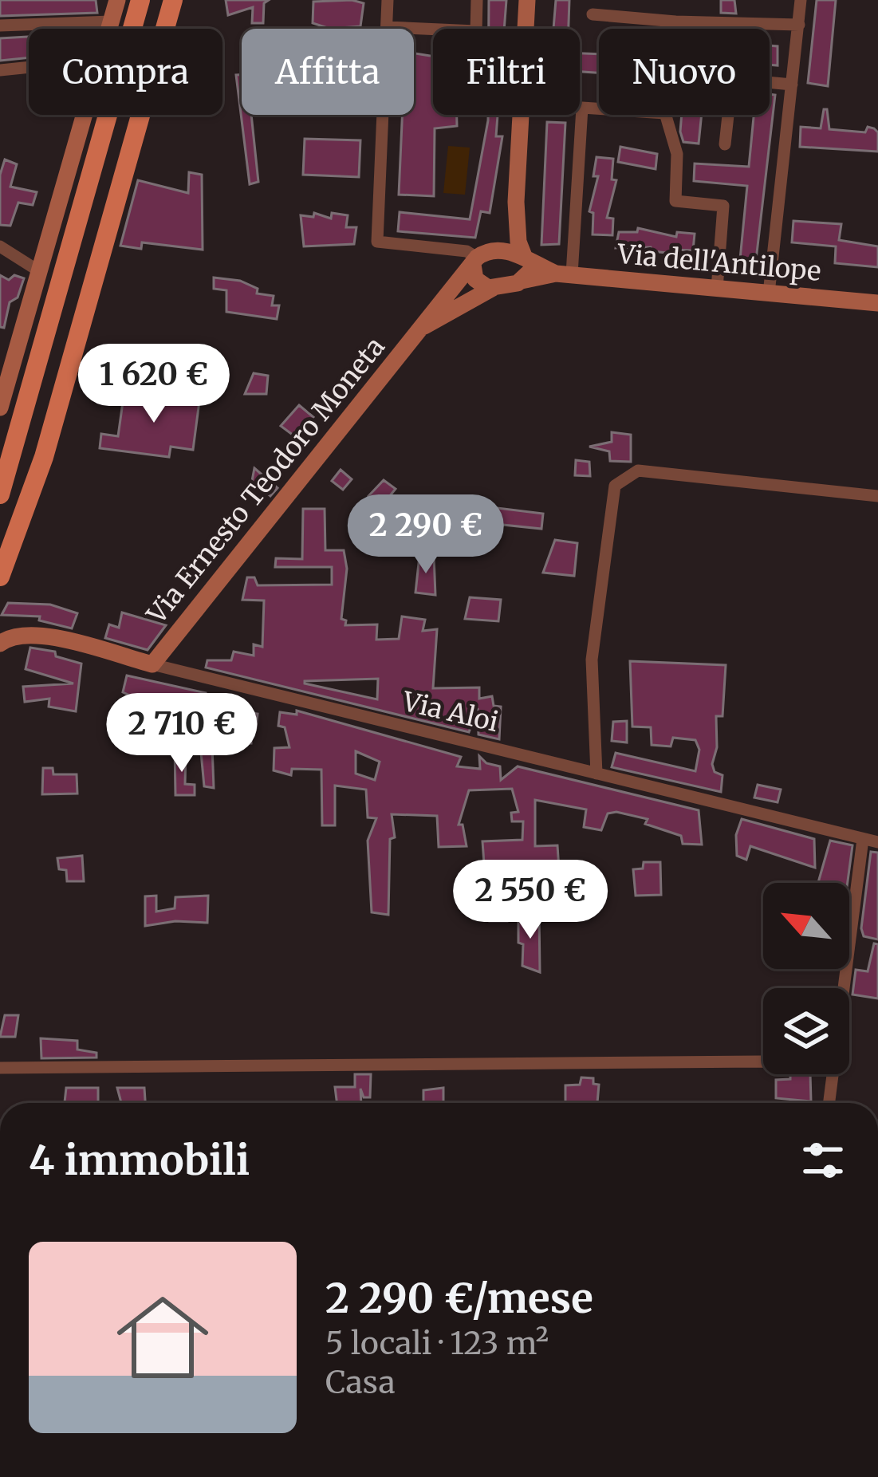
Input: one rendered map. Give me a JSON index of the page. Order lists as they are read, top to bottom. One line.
{"streets":{"street":["Via dell'Antilope","Via Ernesto Teodoro Moneta","Via Aloi"]},"crossings":[["Via dell'Antilope","Via Ernesto Teodoro Moneta"],["Via Ernesto Teodoro Moneta","Via Aloi"]],"north":"top left","page":{"chip":["Compra","Affitta","Filtri","Nuovo"],"price":["1 620 €","2 290 €","2 710 €","2 550 €"],"heading":"4 immobili","list":[{"name":"2 290 €/mese","note":"5 locali · 123 m² · Casa"}]}}
